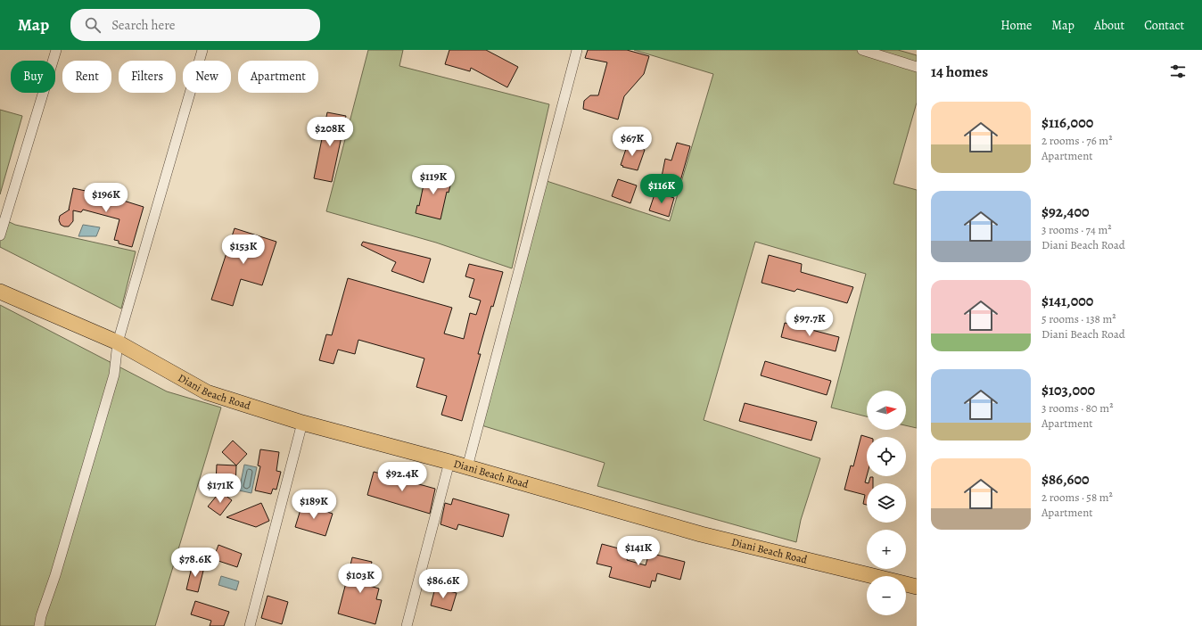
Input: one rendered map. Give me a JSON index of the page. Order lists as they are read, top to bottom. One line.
{"streets":{"main road":["Diani Beach Road"]},"north":"right","page":{"header":"Map","search":"Search here","nav":["Home","Map","About","Contact"],"heading":"14 homes","chip":["Buy","Rent","Filters","New","Apartment"],"list":[{"name":"$116,000","note":"2 rooms · 76 m² · Apartment"},{"name":"$92,400","note":"3 rooms · 74 m² · Diani Beach Road"},{"name":"$141,000","note":"5 rooms · 138 m² · Diani Beach Road"},{"name":"$103,000","note":"3 rooms · 80 m² · Apartment"},{"name":"$86,600","note":"2 rooms · 58 m² · Apartment"}],"price":["$208K","$67K","$119K","$116K","$196K","$153K","$97.7K","$92.4K","$171K","$189K","$141K","$78.6K","$103K","$86.6K"],"map_buttons":["+","−"]}}
